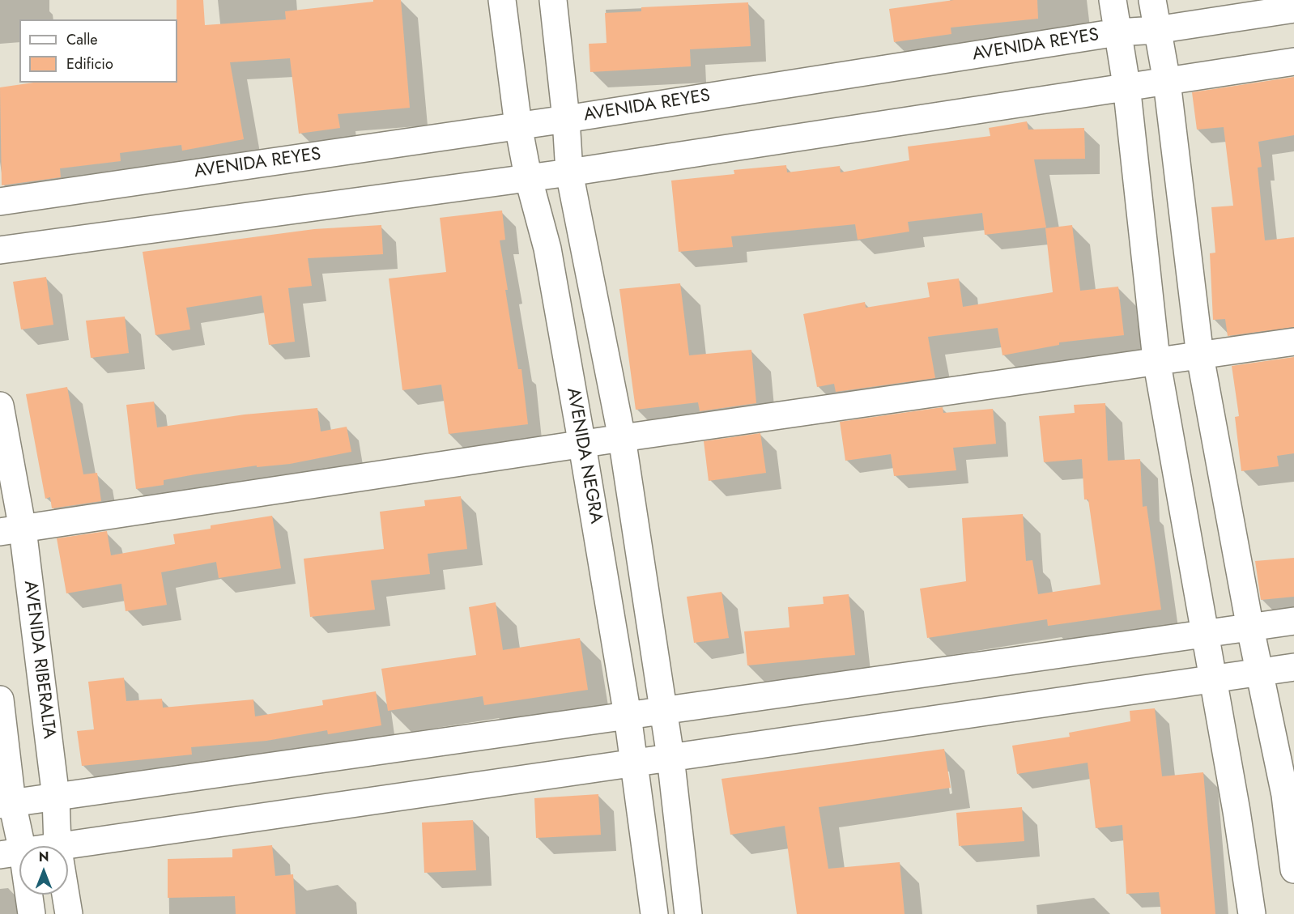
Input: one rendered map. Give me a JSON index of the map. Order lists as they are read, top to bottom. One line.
{"streets":{"street":["AVENIDA REYES","AVENIDA NEGRA","AVENIDA RIBERALTA"]},"crossings":[["AVENIDA REYES","AVENIDA NEGRA"]],"legend":["Calle","Edificio"],"north":"top"}
